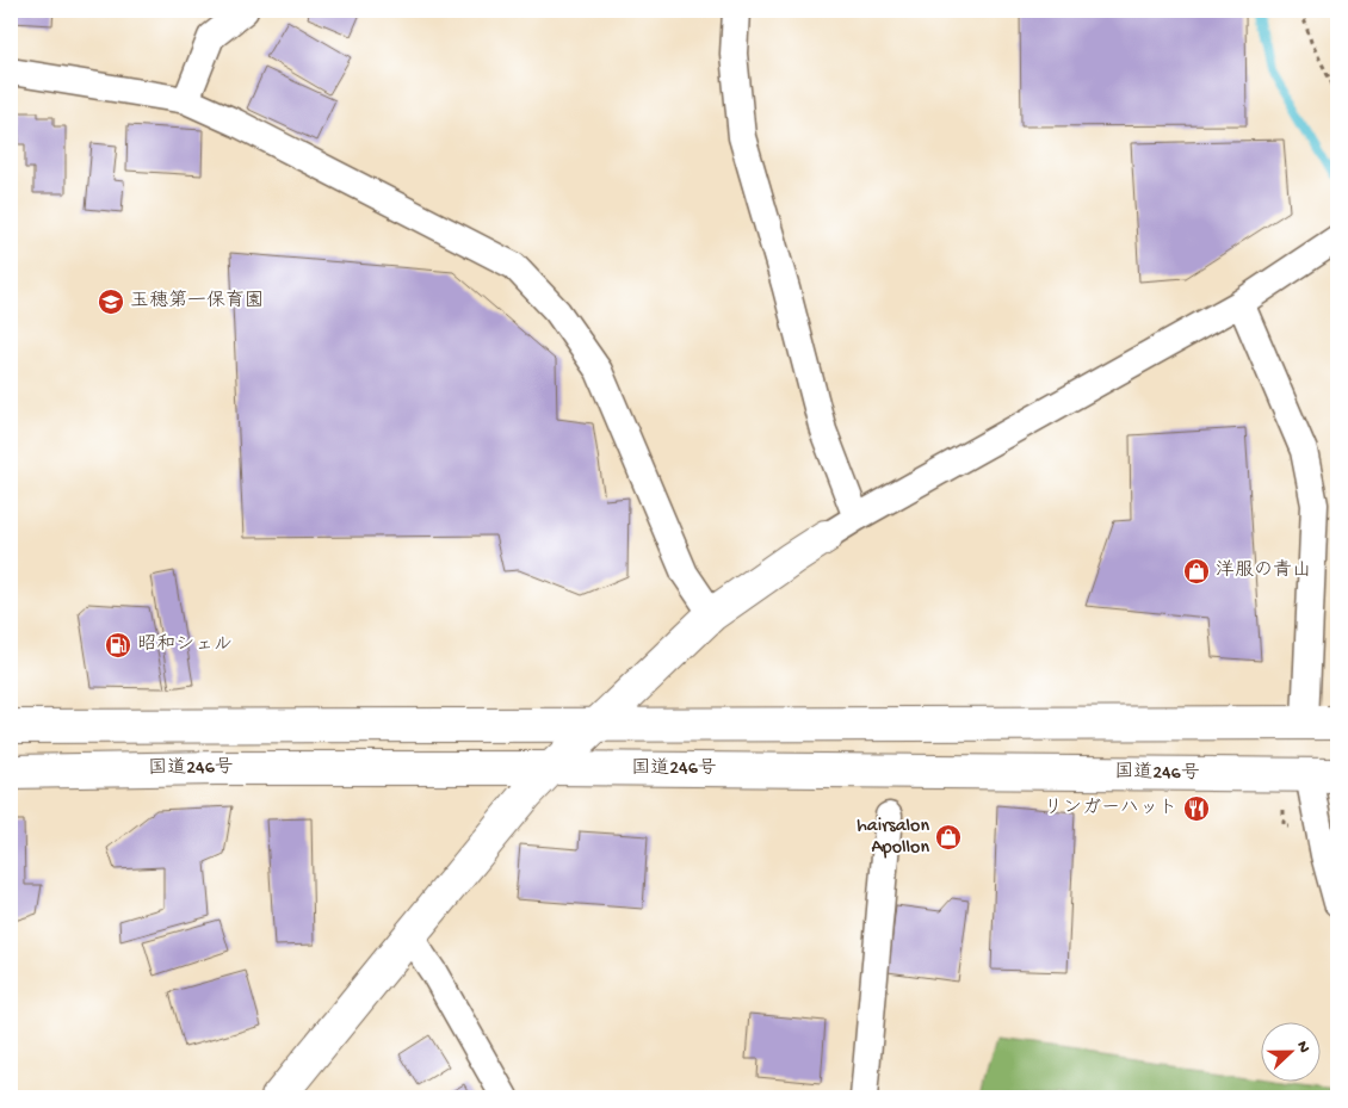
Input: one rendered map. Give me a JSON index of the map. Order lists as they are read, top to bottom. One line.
{"streets":{"main road":["国道246号"]},"places":{"school or university":["玉穂第一保育園"],"shop":["洋服の青山","hairsalon Apollon"],"fuel station":["昭和シェル"],"restaurant":["リンガーハット"]},"north":"right"}
